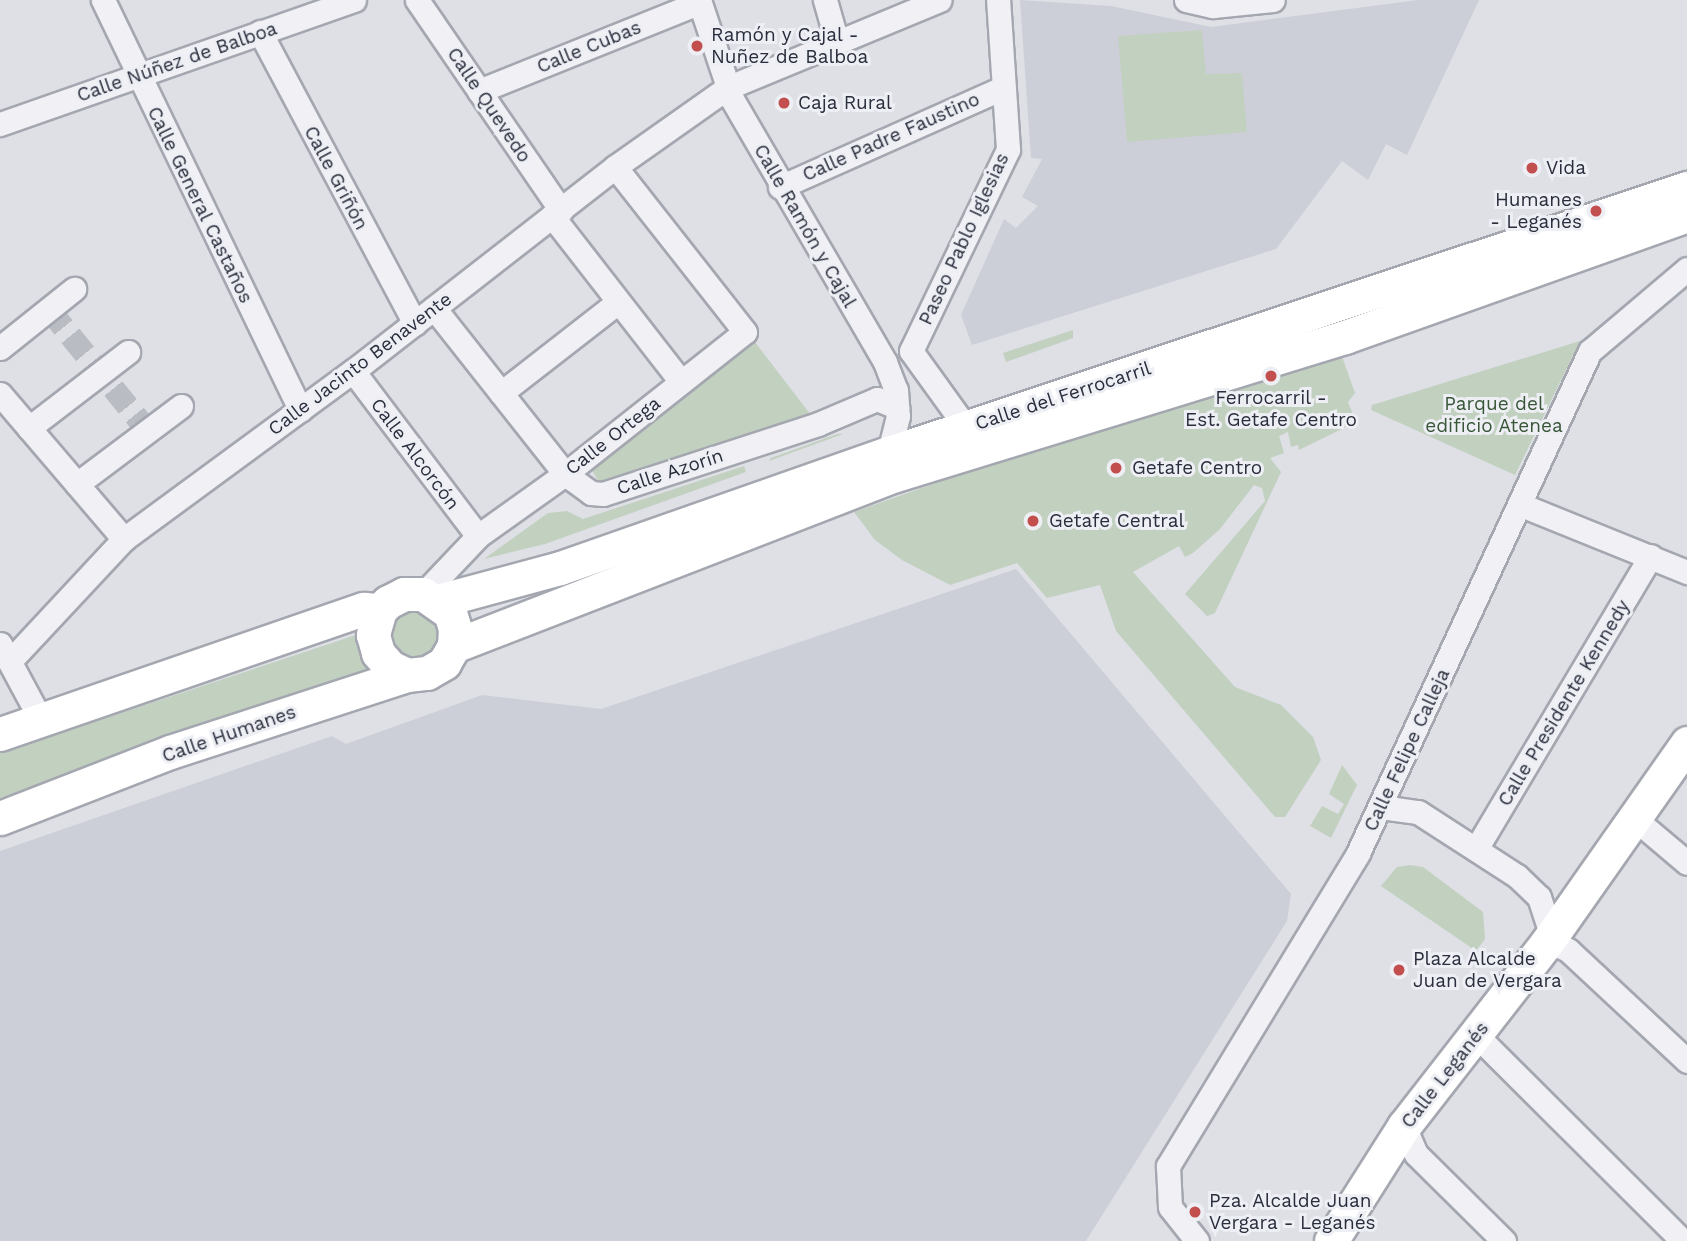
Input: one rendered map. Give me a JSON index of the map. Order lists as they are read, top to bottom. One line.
{"streets":{"street":["Calle Cubas","Calle Núñez de Balboa","Calle Quevedo","Calle Padre Faustino","Calle Griñón","Calle General Castaños","Calle Ramón y Cajal","Paseo Pablo Iglesias","Calle Jacinto Benavente","Calle del Ferrocarril","Calle Ortega","Calle Alcorcón","Calle Azorín","Calle Presidente Kennedy","Calle Humanes","Calle Felipe Calleja","Calle Leganés"]},"crossings":[["Calle Cubas","Calle Quevedo"],["Calle Cubas","Calle Ramón y Cajal"],["Calle Núñez de Balboa","Calle Griñón"],["Calle Núñez de Balboa","Calle General Castaños"],["Calle Quevedo","Calle Jacinto Benavente"],["Calle Quevedo","Calle Ortega"],["Calle Padre Faustino","Calle Ramón y Cajal"],["Calle Padre Faustino","Paseo Pablo Iglesias"],["Calle Griñón","Calle Jacinto Benavente"],["Calle General Castaños","Calle Jacinto Benavente"],["Calle Ramón y Cajal","Calle Jacinto Benavente"],["Calle Ramón y Cajal","Calle del Ferrocarril"],["Calle Ramón y Cajal","Calle Azorín"],["Calle Jacinto Benavente","Calle Ortega"],["Calle Jacinto Benavente","Calle Alcorcón"],["Calle Jacinto Benavente","Calle Azorín"],["Calle del Ferrocarril","Calle Humanes"],["Calle Ortega","Calle Alcorcón"],["Calle Ortega","Calle Azorín"]],"parks":["Parque del edificio Atenea"],"places":["Ramón y Cajal - Nuñez de Balboa","Caja Rural","Vida","Humanes - Leganés","Ferrocarril - Est. Getafe Centro","Getafe Centro","Getafe Central","Plaza Alcalde Juan de Vergara","Pza. Alcalde Juan Vergara - Leganés"]}
